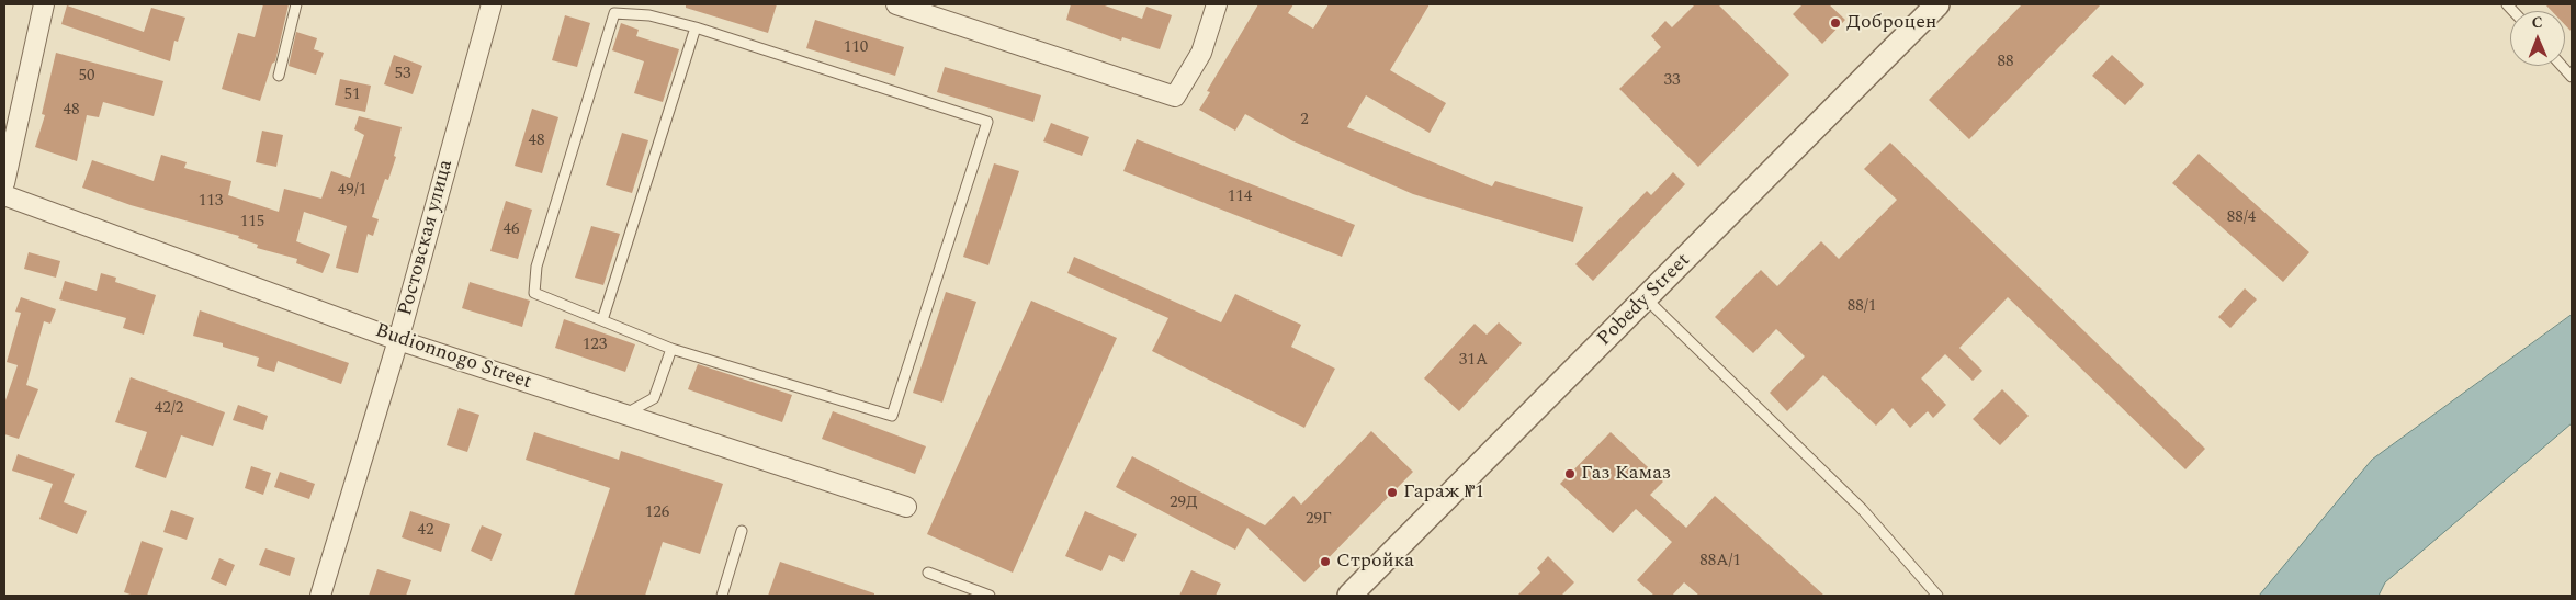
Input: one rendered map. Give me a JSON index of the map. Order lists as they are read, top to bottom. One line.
{"streets":{"street":["Ростовская улица","Pobedy Street","Budionnogo Street"]},"crossings":[["Ростовская улица","Budionnogo Street"]],"places":["Доброцен","Газ Камаз","Гараж №1","Стройка"],"house_numbers":["110","88","53","50","33","51","48","2","48","49/1","114","113","88/4","115","46","88/1","123","31А","42/2","29Д","126","29Г","42","88А/1"],"north":"top"}
